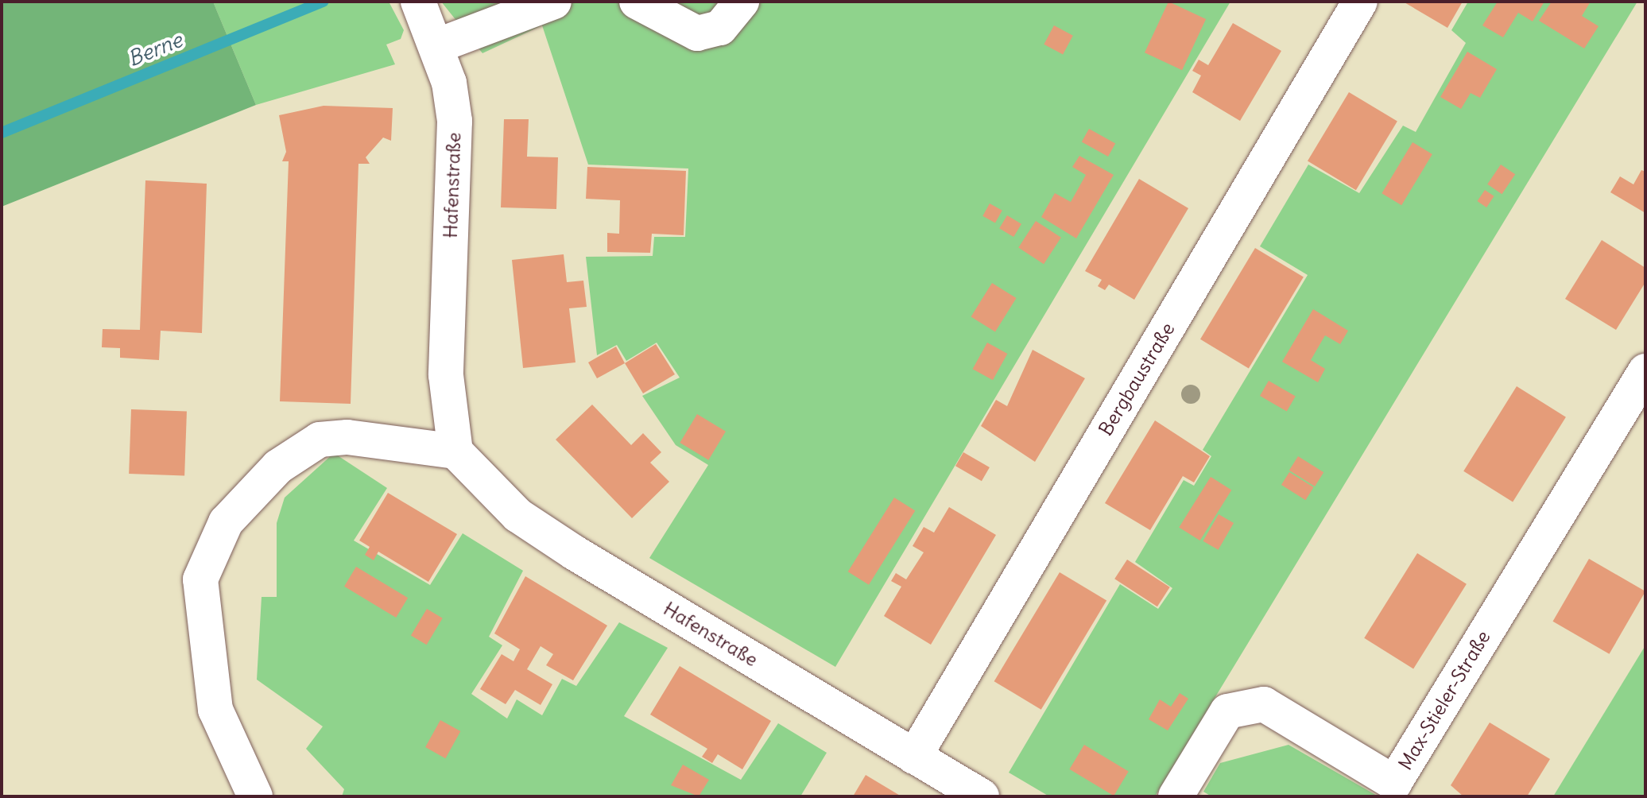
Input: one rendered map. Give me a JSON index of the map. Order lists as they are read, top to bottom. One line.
{"streets":{"street":["Hafenstraße","Bergbaustraße","Max-Stieler-Straße"]},"crossings":[["Hafenstraße","Bergbaustraße"]],"water":["Berne"]}
